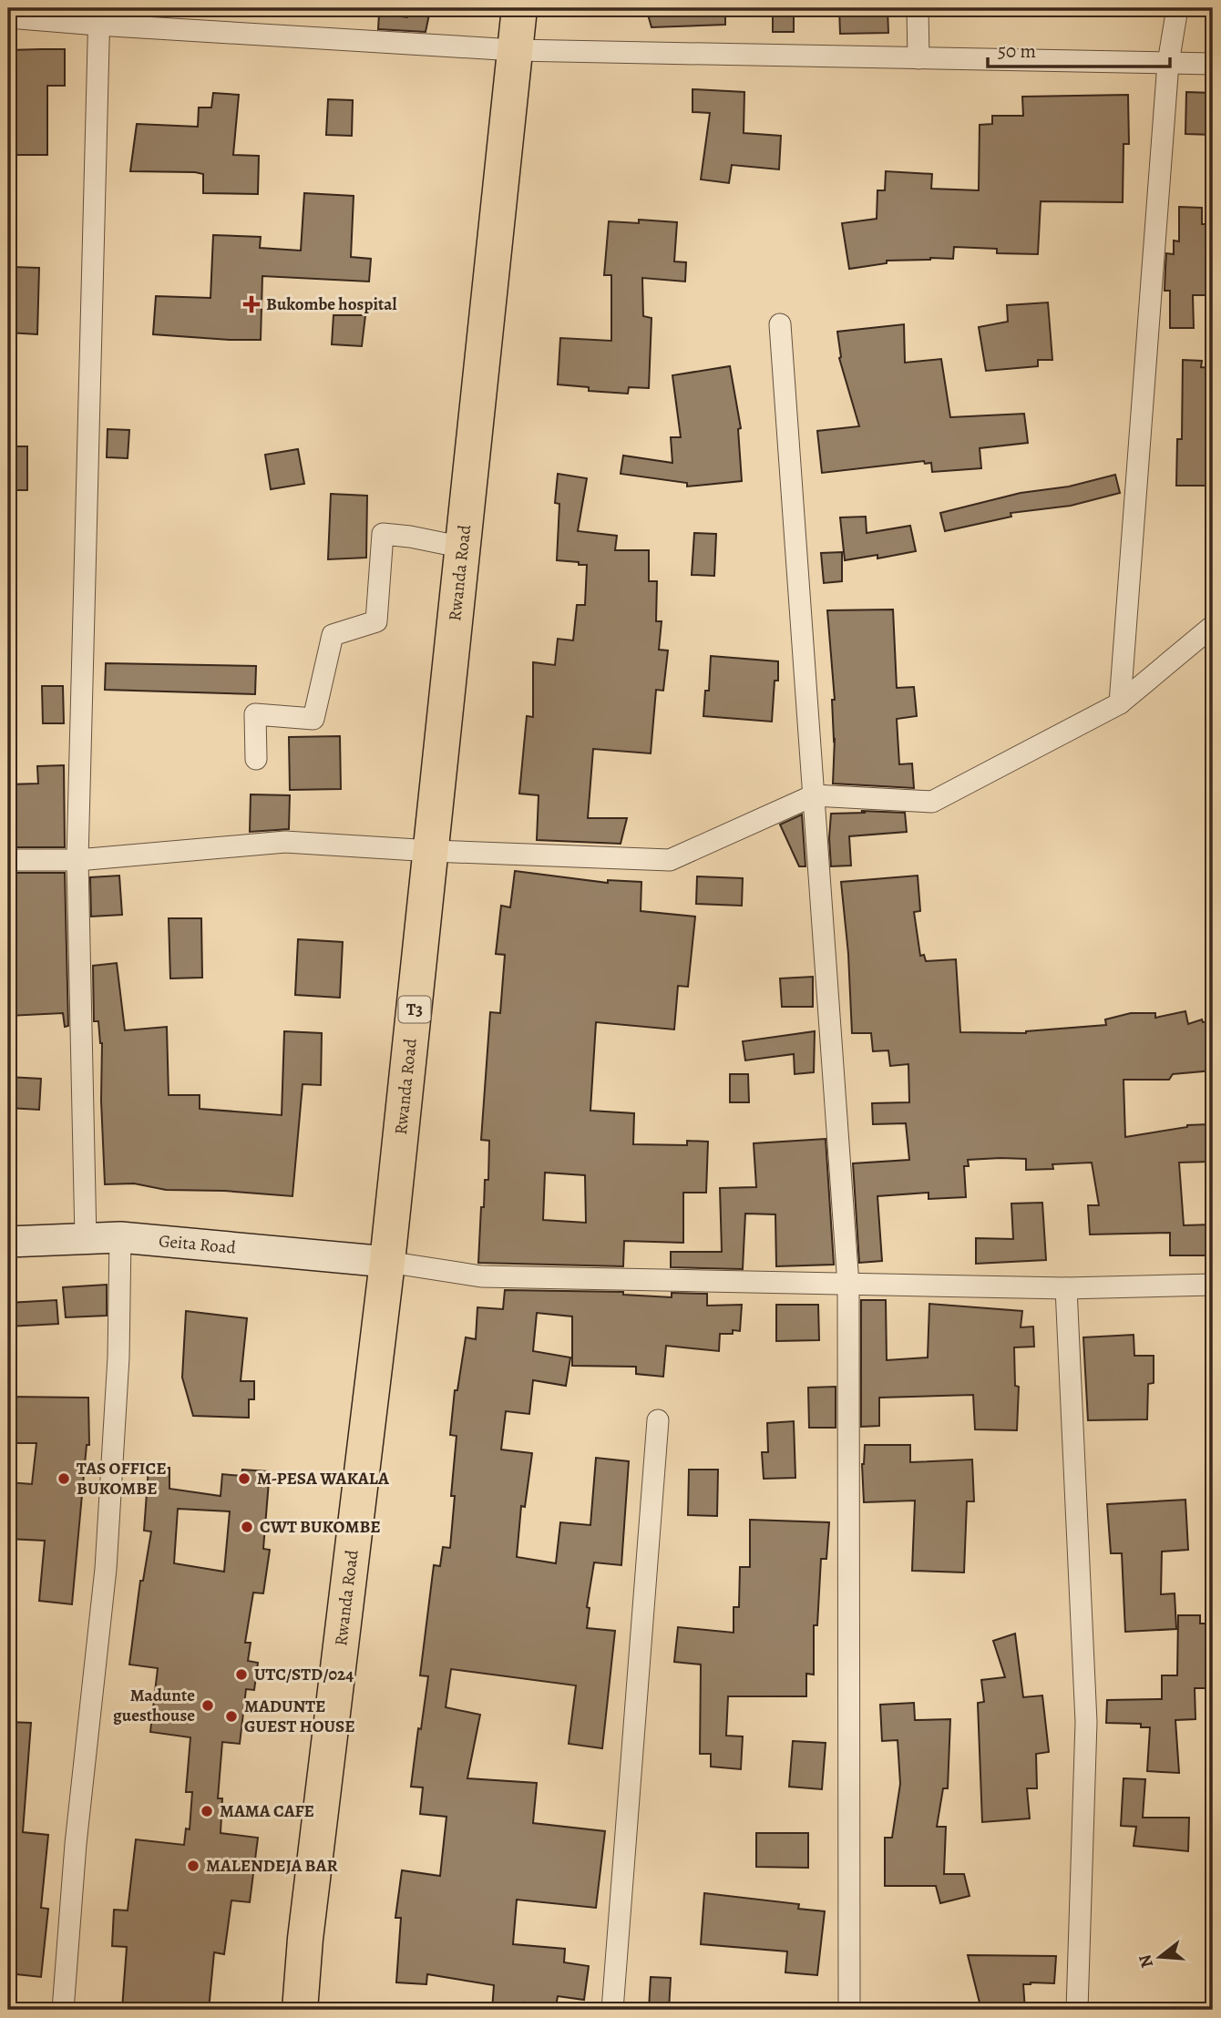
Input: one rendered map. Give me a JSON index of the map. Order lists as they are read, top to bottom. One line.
{"streets":{"highway":["Rwanda Road","T3"],"main road":["Geita Road"]},"crossings":[["Rwanda Road","Geita Road"]],"places":{"health":["Bukombe hospital"],"other":["TAS OFFICE BUKOMBE","M-PESA WAKALA","CWT BUKOMBE","UTC/STD/024","Madunte guesthouse","MADUNTE GUEST HOUSE","MAMA CAFE","MALENDEJA BAR"]},"scale_bar":"50 m","north":"left"}
